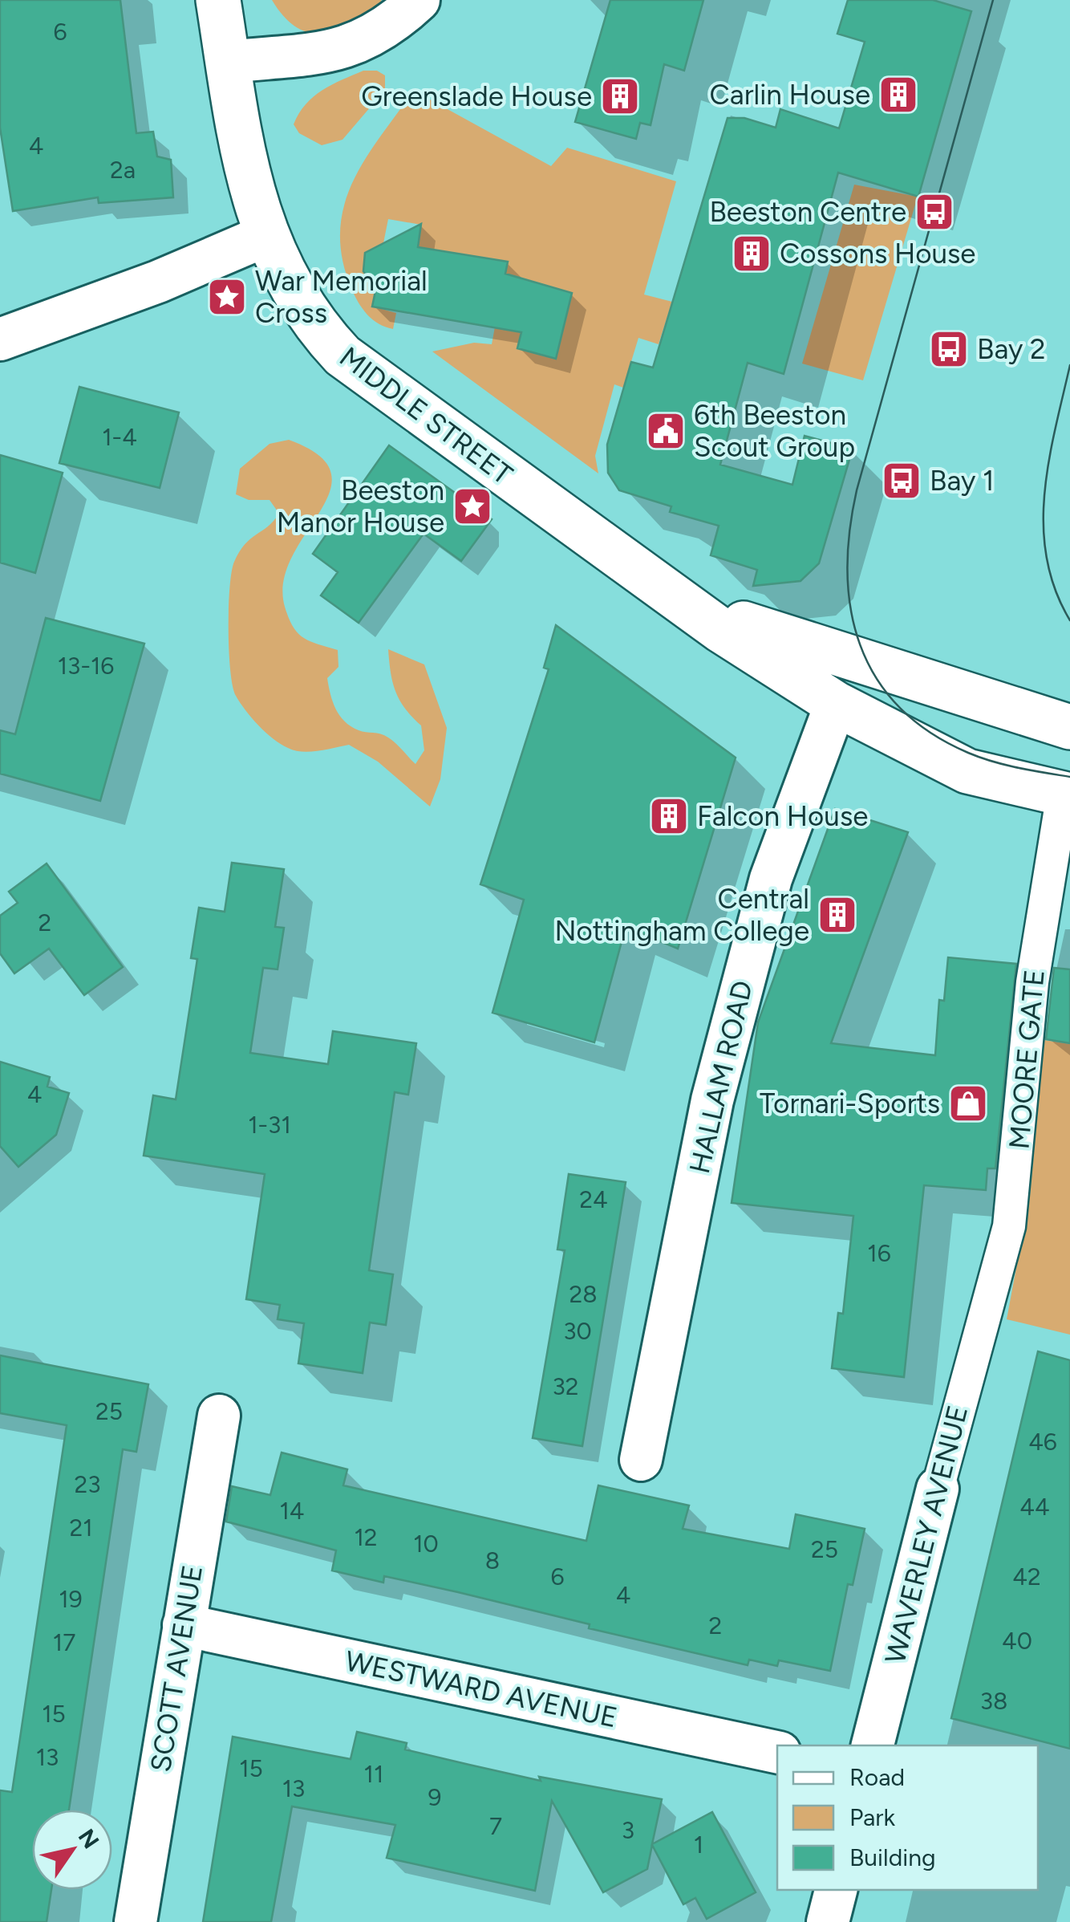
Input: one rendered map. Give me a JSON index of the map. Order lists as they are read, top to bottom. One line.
{"streets":{"main road":["MIDDLE STREET"],"street":["MOORE GATE","HALLAM ROAD","WAVERLEY AVENUE","SCOTT AVENUE","WESTWARD AVENUE"]},"crossings":[["MIDDLE STREET","MOORE GATE"],["MIDDLE STREET","HALLAM ROAD"],["MOORE GATE","WAVERLEY AVENUE"],["SCOTT AVENUE","WESTWARD AVENUE"]],"places":{"building":["Carlin House","Greenslade House","Cossons House","Falcon House","Central Nottingham College"],"bus stop":["Beeston Centre","Bay 2","Bay 1"],"place":["War Memorial Cross","Beeston Manor House"],"public building":["6th Beeston Scout Group"],"shop":["Tornari-Sports"]},"house_numbers":["6","4","2a","1-4","13-16","2","4","1-31","24","16","28","30","32","25","46","23","44","14","21","12","10","25","8","6","42","4","19","2","40","17","38","15","13","15","11","13","9","7","3","1"],"legend":["Road","Park","Building"],"north":"top right"}
